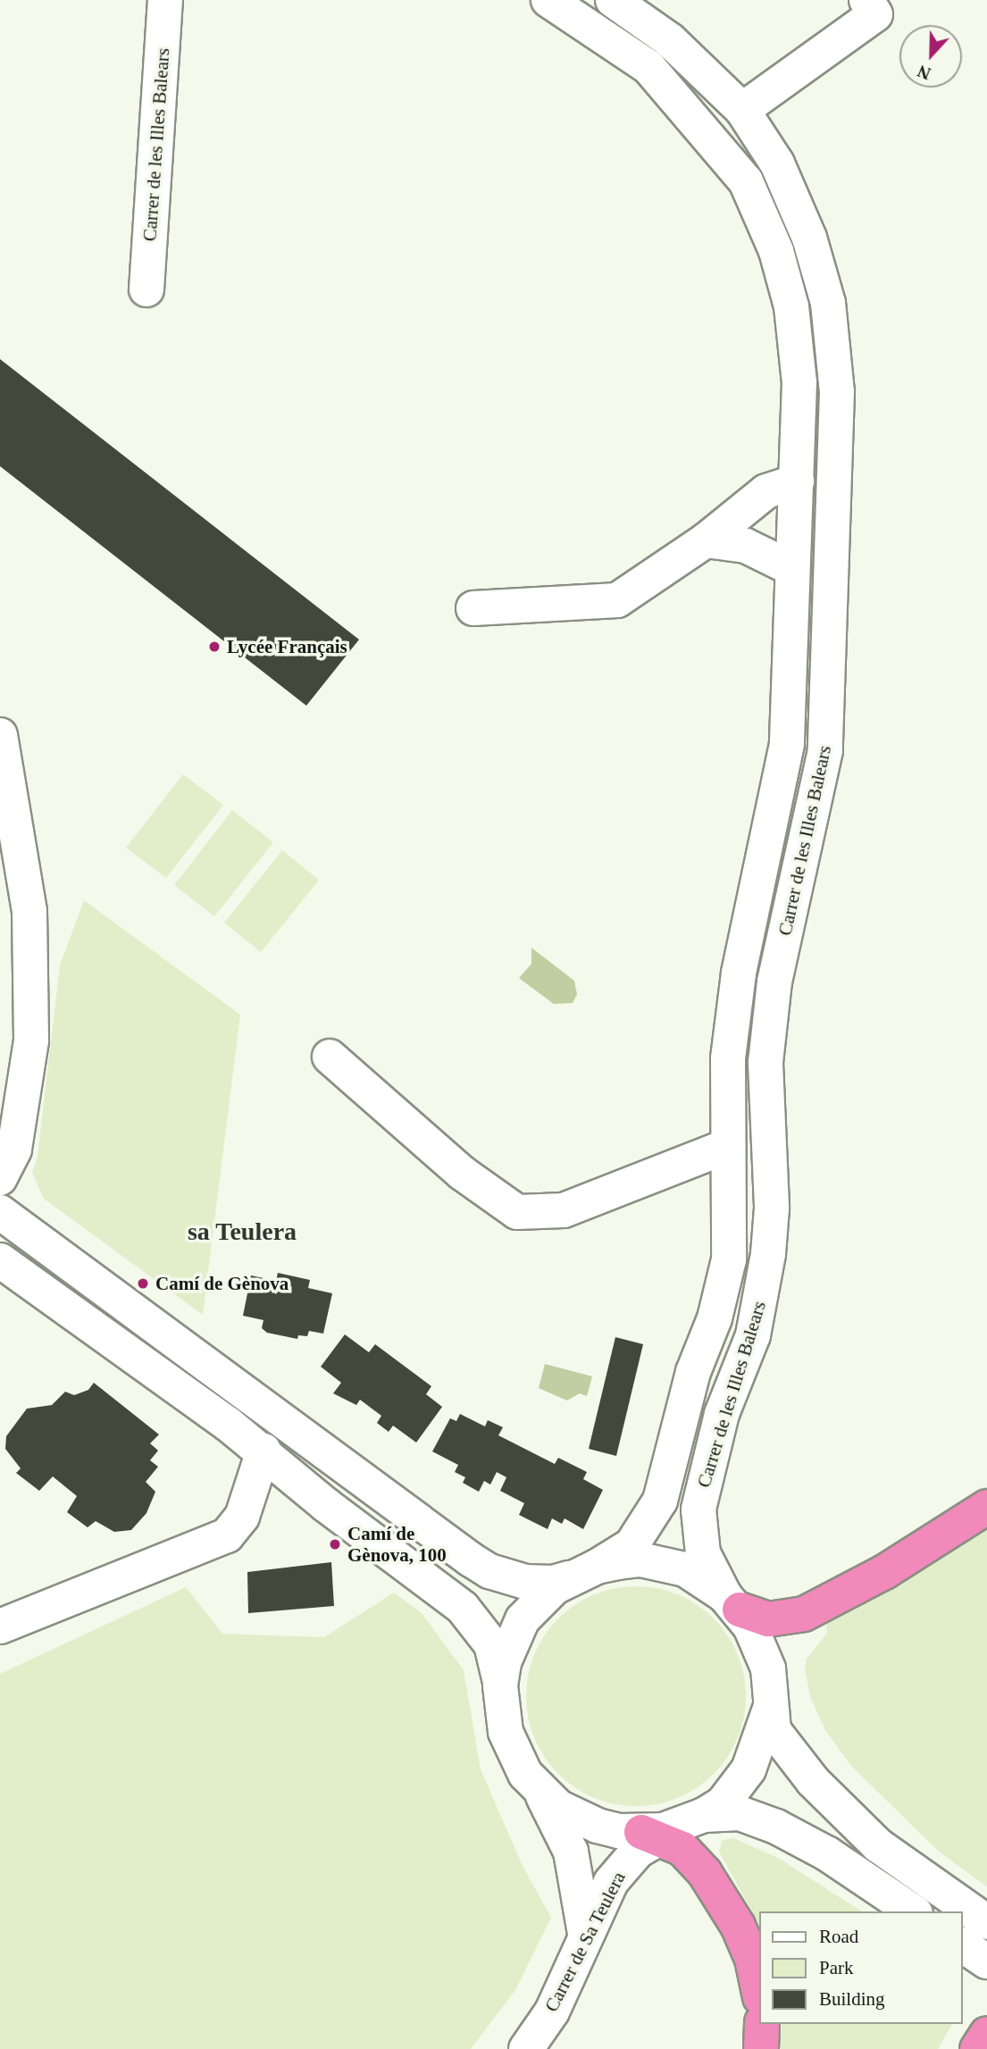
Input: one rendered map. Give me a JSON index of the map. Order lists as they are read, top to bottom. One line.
{"streets":{"street":["Carrer de les Illes Balears","Carrer de Sa Teulera"]},"crossings":[["Carrer de les Illes Balears","Carrer de Sa Teulera"]],"districts":["sa Teulera"],"places":["Lycée Français","Camí de Gènova","Camí de Gènova, 100"],"legend":["Road","Park","Building"],"north":"bottom"}
